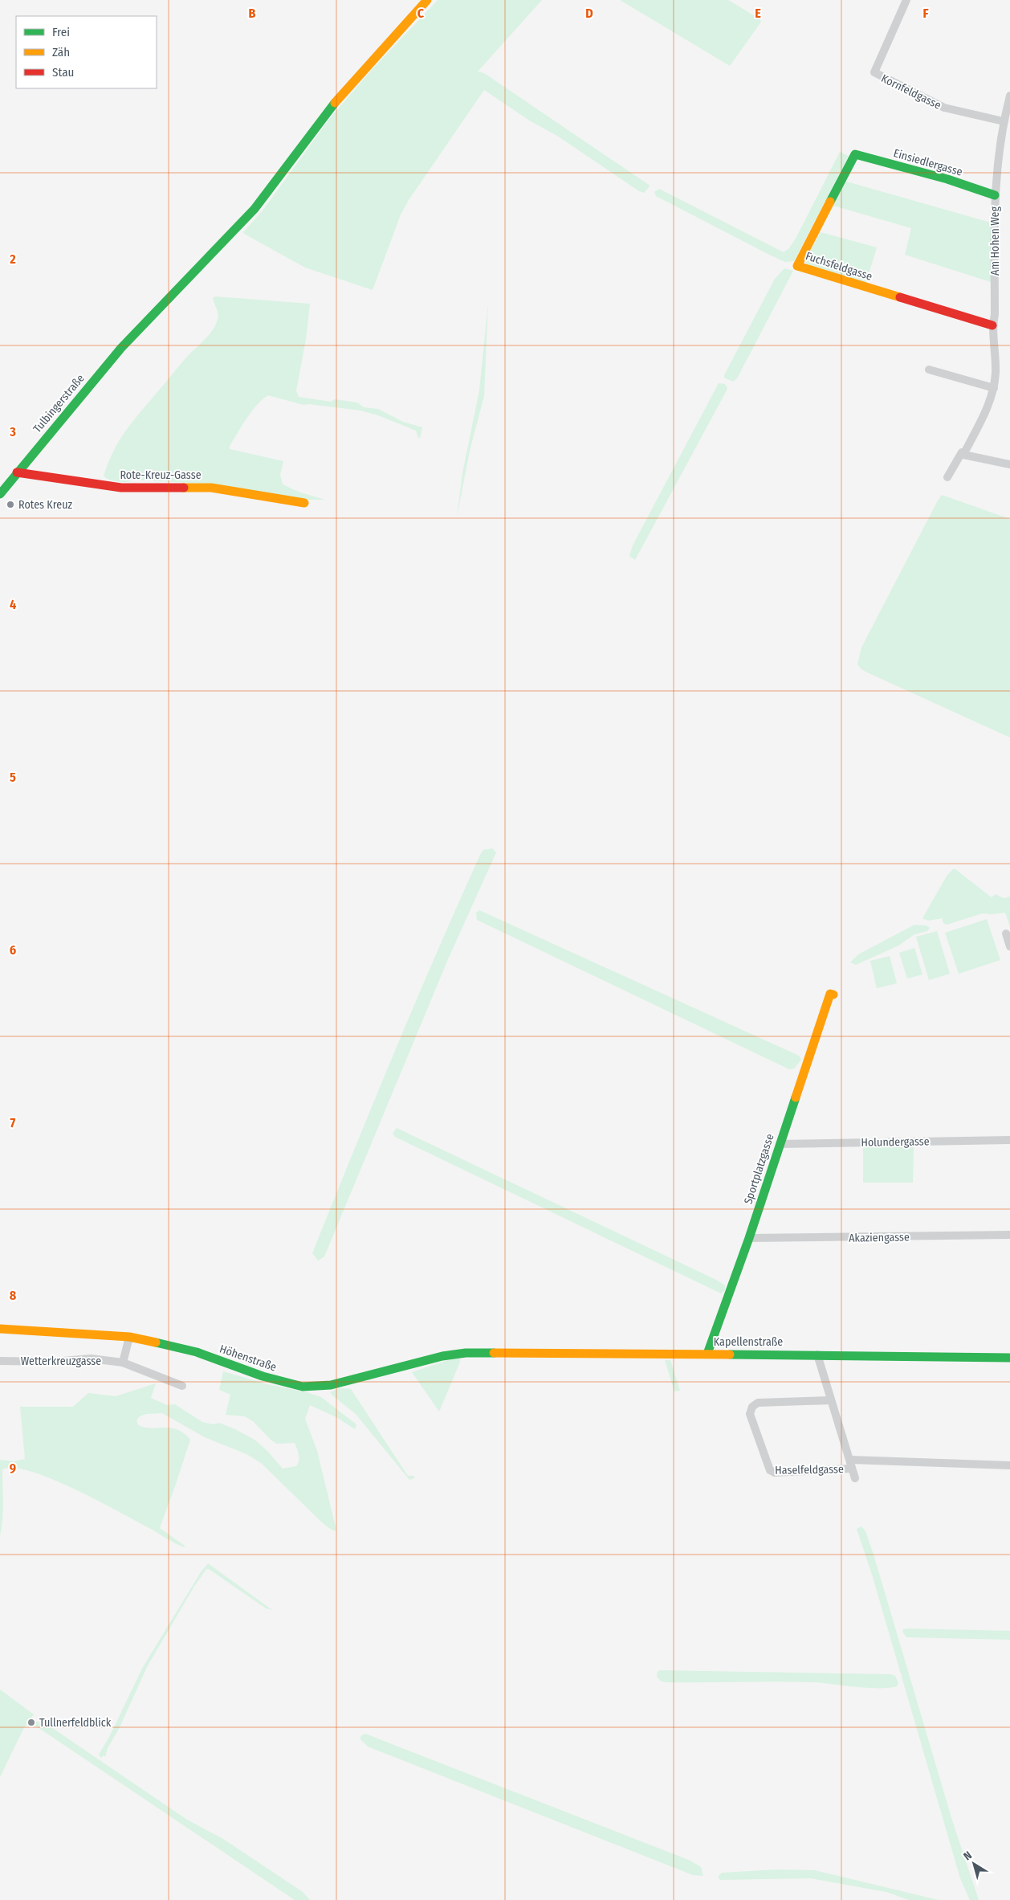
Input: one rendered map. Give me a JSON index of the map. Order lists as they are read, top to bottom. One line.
{"streets":{"street":["Kornfeldgasse","Einsiedlergasse","Am Hohen Weg","Fuchsfeldgasse","Tulbingerstraße","Rote-Kreuz-Gasse","Holundergasse","Sportplatzgasse","Akaziengasse","Kapellenstraße","Höhenstraße","Wetterkreuzgasse","Haselfeldgasse"]},"crossings":[["Kornfeldgasse","Am Hohen Weg"],["Einsiedlergasse","Am Hohen Weg"],["Einsiedlergasse","Fuchsfeldgasse"],["Am Hohen Weg","Fuchsfeldgasse"],["Tulbingerstraße","Rote-Kreuz-Gasse"],["Holundergasse","Sportplatzgasse"],["Sportplatzgasse","Akaziengasse"],["Sportplatzgasse","Kapellenstraße"],["Kapellenstraße","Höhenstraße"],["Kapellenstraße","Haselfeldgasse"]],"places":["Rotes Kreuz","Tullnerfeldblick"],"legend":["Frei","Zäh","Stau"],"north":"top left","grid":{"columns":["B","C","D","E","F"],"rows":["2","3","4","5","6","7","8","9"]}}
